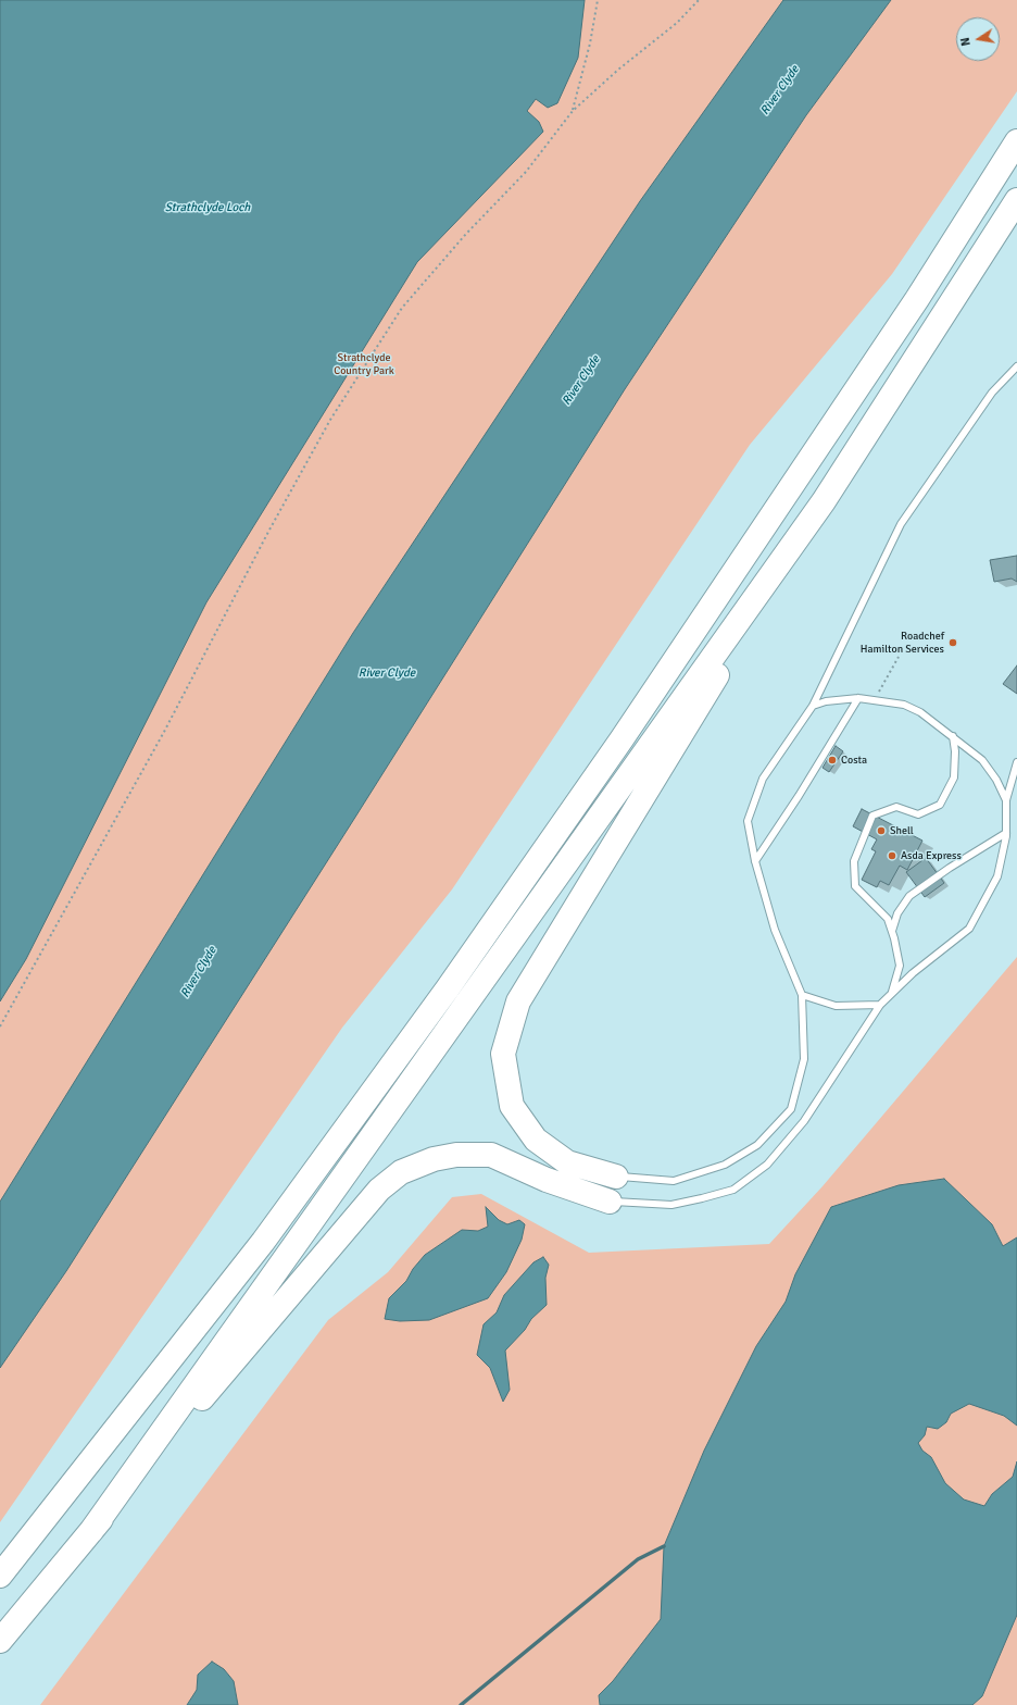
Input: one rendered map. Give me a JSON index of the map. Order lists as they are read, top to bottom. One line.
{"water":["River Clyde","Strathclyde Loch"],"parks":["Strathclyde Country Park"],"places":["Roadchef Hamilton Services","Costa","Shell","Asda Express"],"north":"left"}
